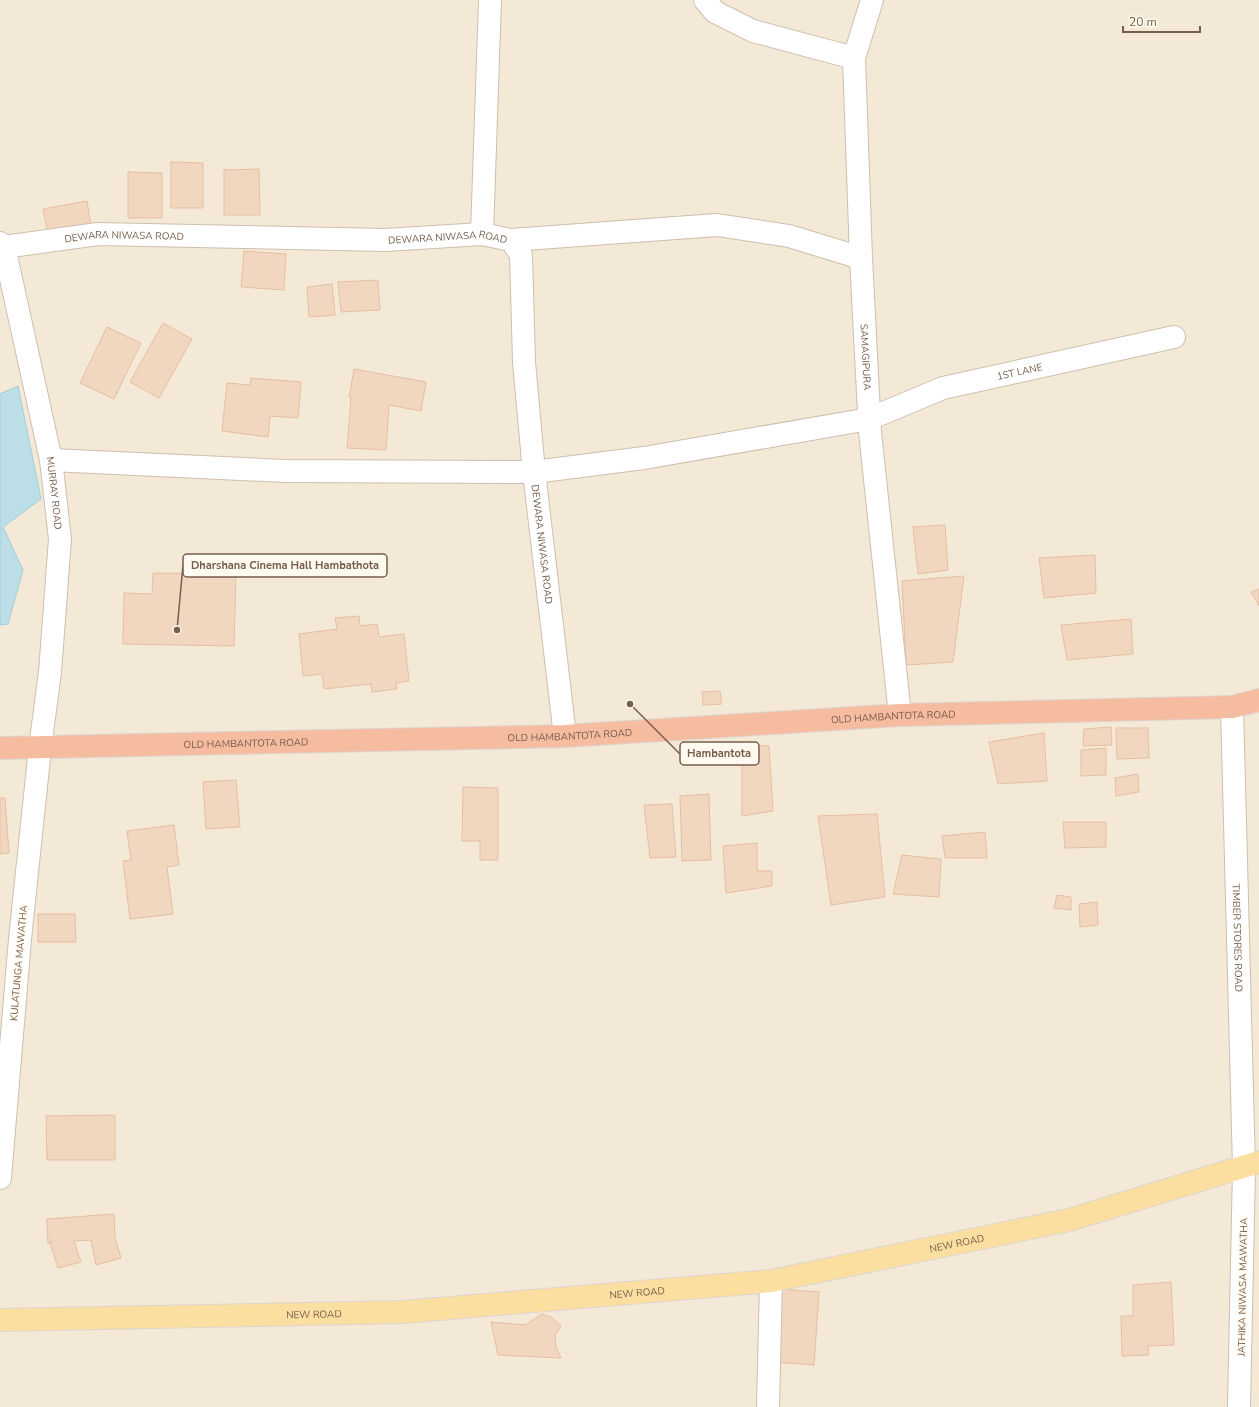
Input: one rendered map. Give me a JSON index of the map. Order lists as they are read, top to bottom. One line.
{"streets":{"highway":["OLD HAMBANTOTA ROAD"],"main road":["NEW ROAD"],"street":["DEWARA NIWASA ROAD","SAMAGIPURA","1ST LANE","MURRAY ROAD","TIMBER STORES ROAD","KULATUNGA MAWATHA","JATHIKA NIWASA MAWATHA"]},"crossings":[["DEWARA NIWASA ROAD","1ST LANE"],["DEWARA NIWASA ROAD","MURRAY ROAD"],["DEWARA NIWASA ROAD","OLD HAMBANTOTA ROAD"],["SAMAGIPURA","1ST LANE"],["SAMAGIPURA","OLD HAMBANTOTA ROAD"],["1ST LANE","MURRAY ROAD"],["MURRAY ROAD","OLD HAMBANTOTA ROAD"],["MURRAY ROAD","KULATUNGA MAWATHA"],["OLD HAMBANTOTA ROAD","TIMBER STORES ROAD"],["OLD HAMBANTOTA ROAD","KULATUNGA MAWATHA"],["TIMBER STORES ROAD","NEW ROAD"],["TIMBER STORES ROAD","JATHIKA NIWASA MAWATHA"],["NEW ROAD","JATHIKA NIWASA MAWATHA"]],"places":["Dharshana Cinema Hall Hambathota","Hambantota"],"scale_bar":"20 m"}
